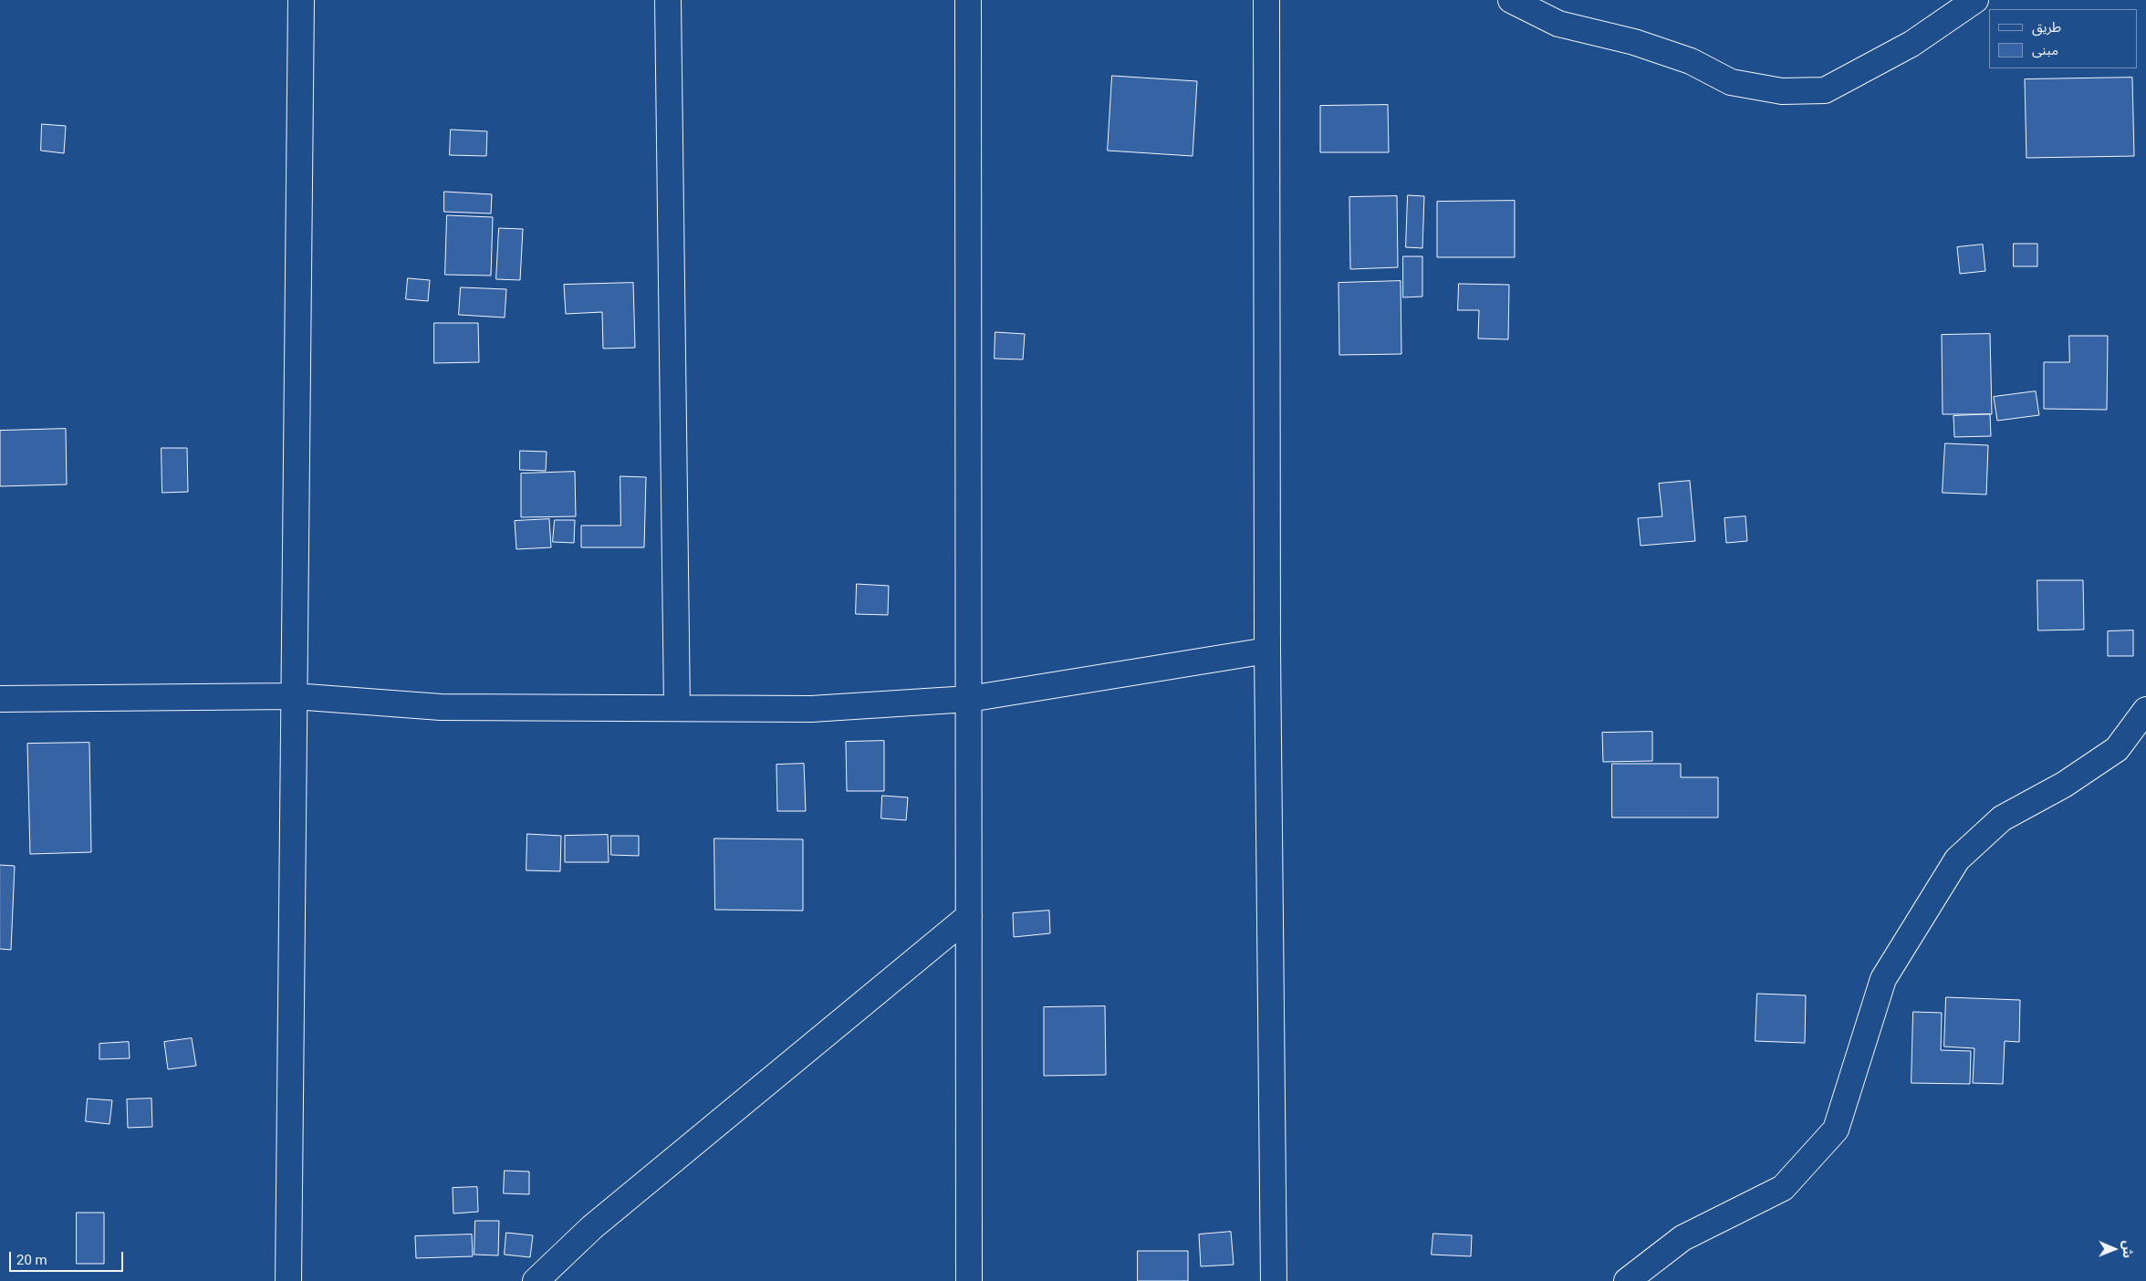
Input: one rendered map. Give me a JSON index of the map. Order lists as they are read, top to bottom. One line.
{"legend":["طريق","مبنى"],"scale_bar":"20 m","north":"right"}
